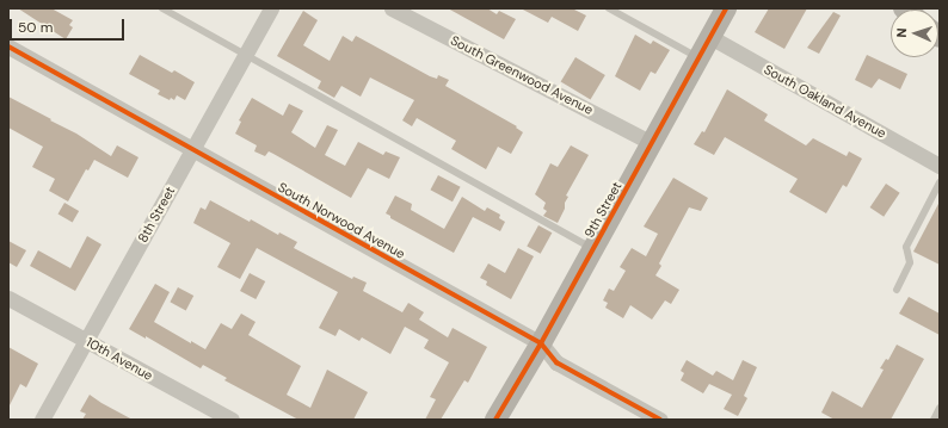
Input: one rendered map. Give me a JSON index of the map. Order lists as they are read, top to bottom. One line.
{"streets":{"street":["South Greenwood Avenue","South Oakland Avenue","9th Street","8th Street","South Norwood Avenue","10th Avenue"]},"crossings":[["South Greenwood Avenue","9th Street"],["South Oakland Avenue","9th Street"],["9th Street","South Norwood Avenue"],["8th Street","South Norwood Avenue"],["8th Street","10th Avenue"]],"scale_bar":"50 m","north":"left"}
